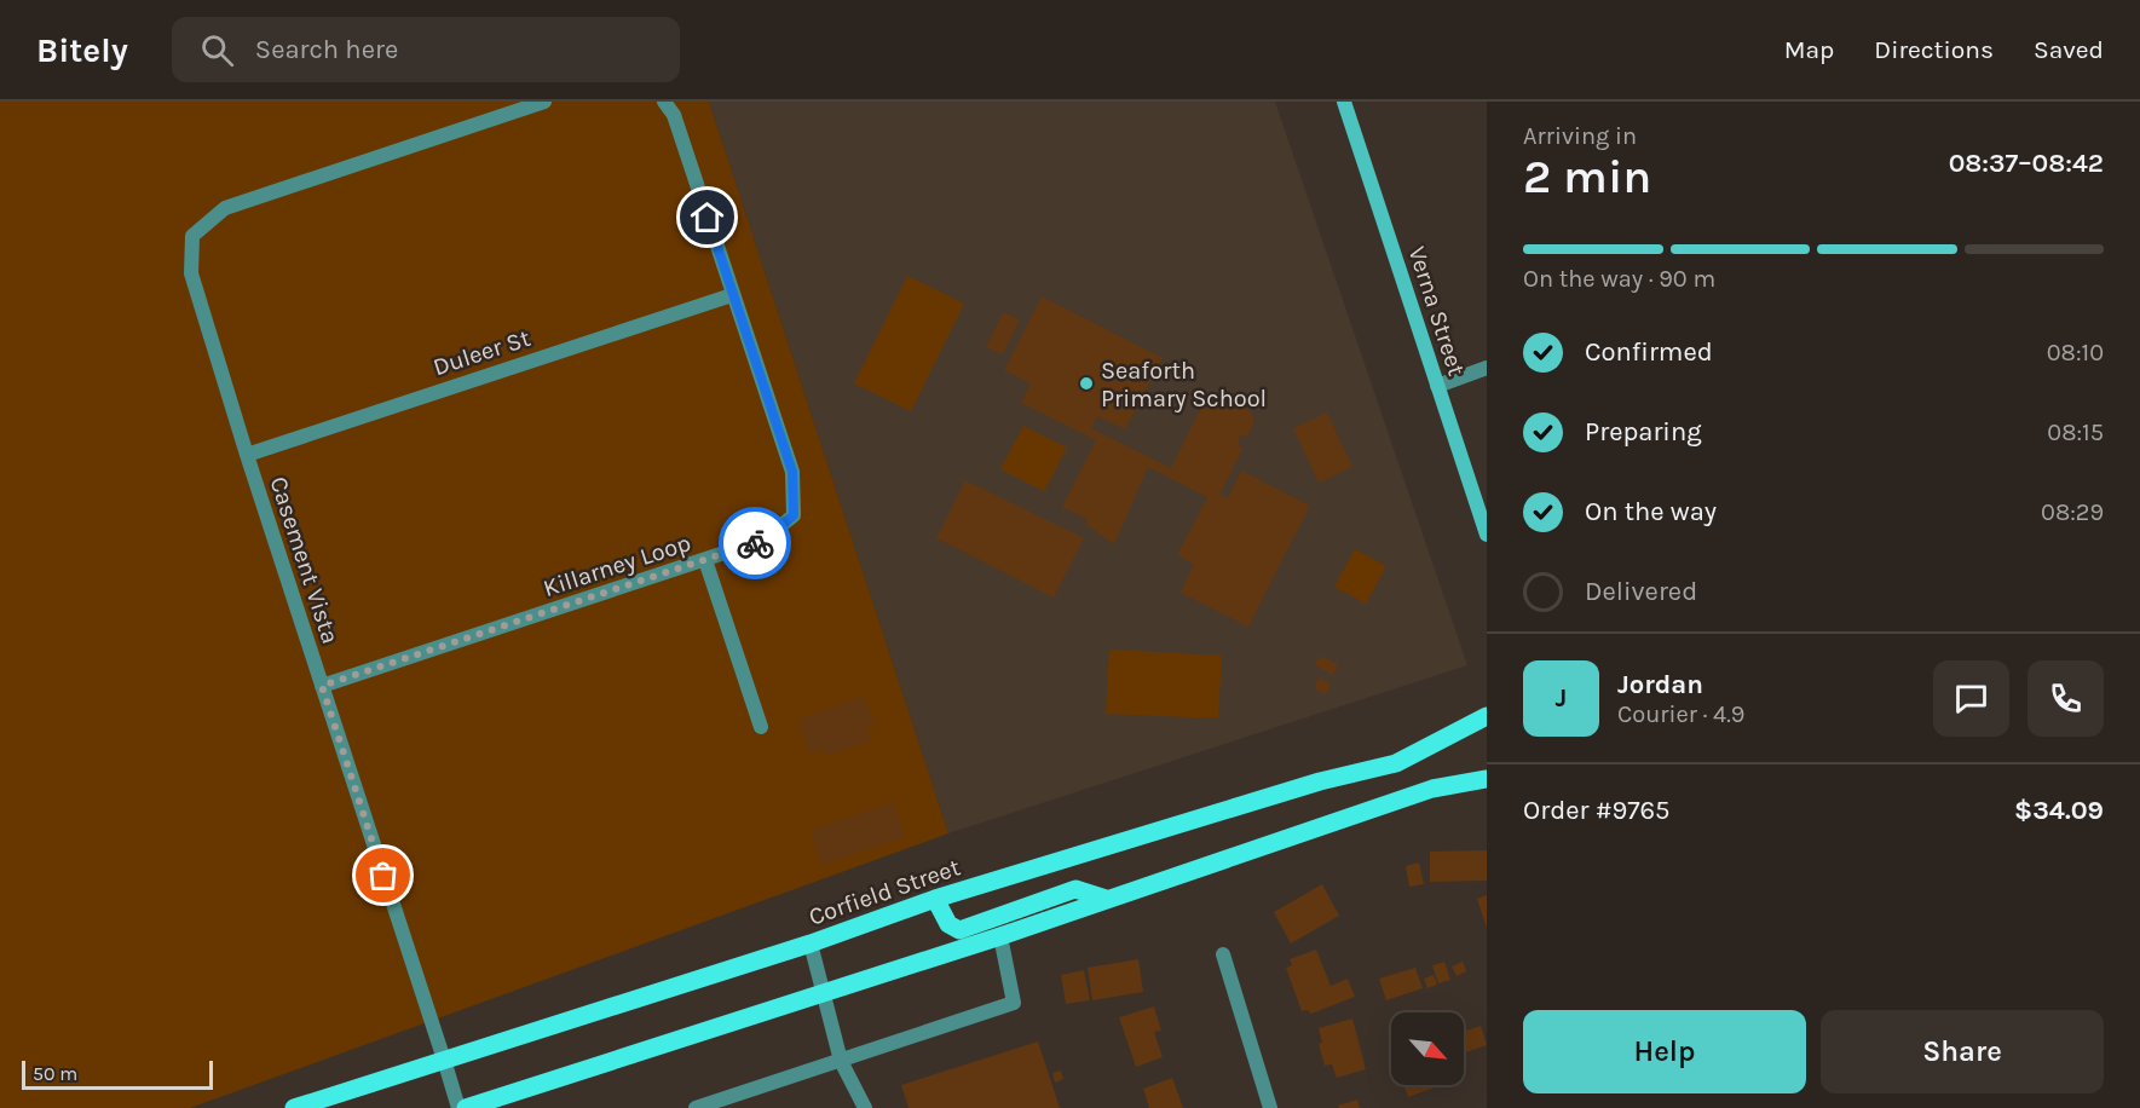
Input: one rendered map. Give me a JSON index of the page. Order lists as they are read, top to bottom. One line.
{"streets":{"main road":["Verna Street","Corfield Street"],"street":["Duleer St","Casement Vista","Killarney Loop"]},"crossings":[["Duleer St","Casement Vista"],["Duleer St","Killarney Loop"],["Casement Vista","Killarney Loop"],["Casement Vista","Corfield Street"]],"places":["Seaforth Primary School"],"scale_bar":"50 m","north":"bottom right","page":{"header":"Bitely","search":"Search here","nav":["Map","Directions","Saved"],"heading":["2 min","Arriving in","08:37–08:42"],"panel":["Jordan","Courier · 4.9","Order #9765","$34.09"],"bar":"On the way · 90 m","list":[["Confirmed","08:10"],["Preparing","08:15"],["On the way","08:29"],"Delivered"],"round":"J","buttons":["Help","Share"],"scale":"50 m"}}
